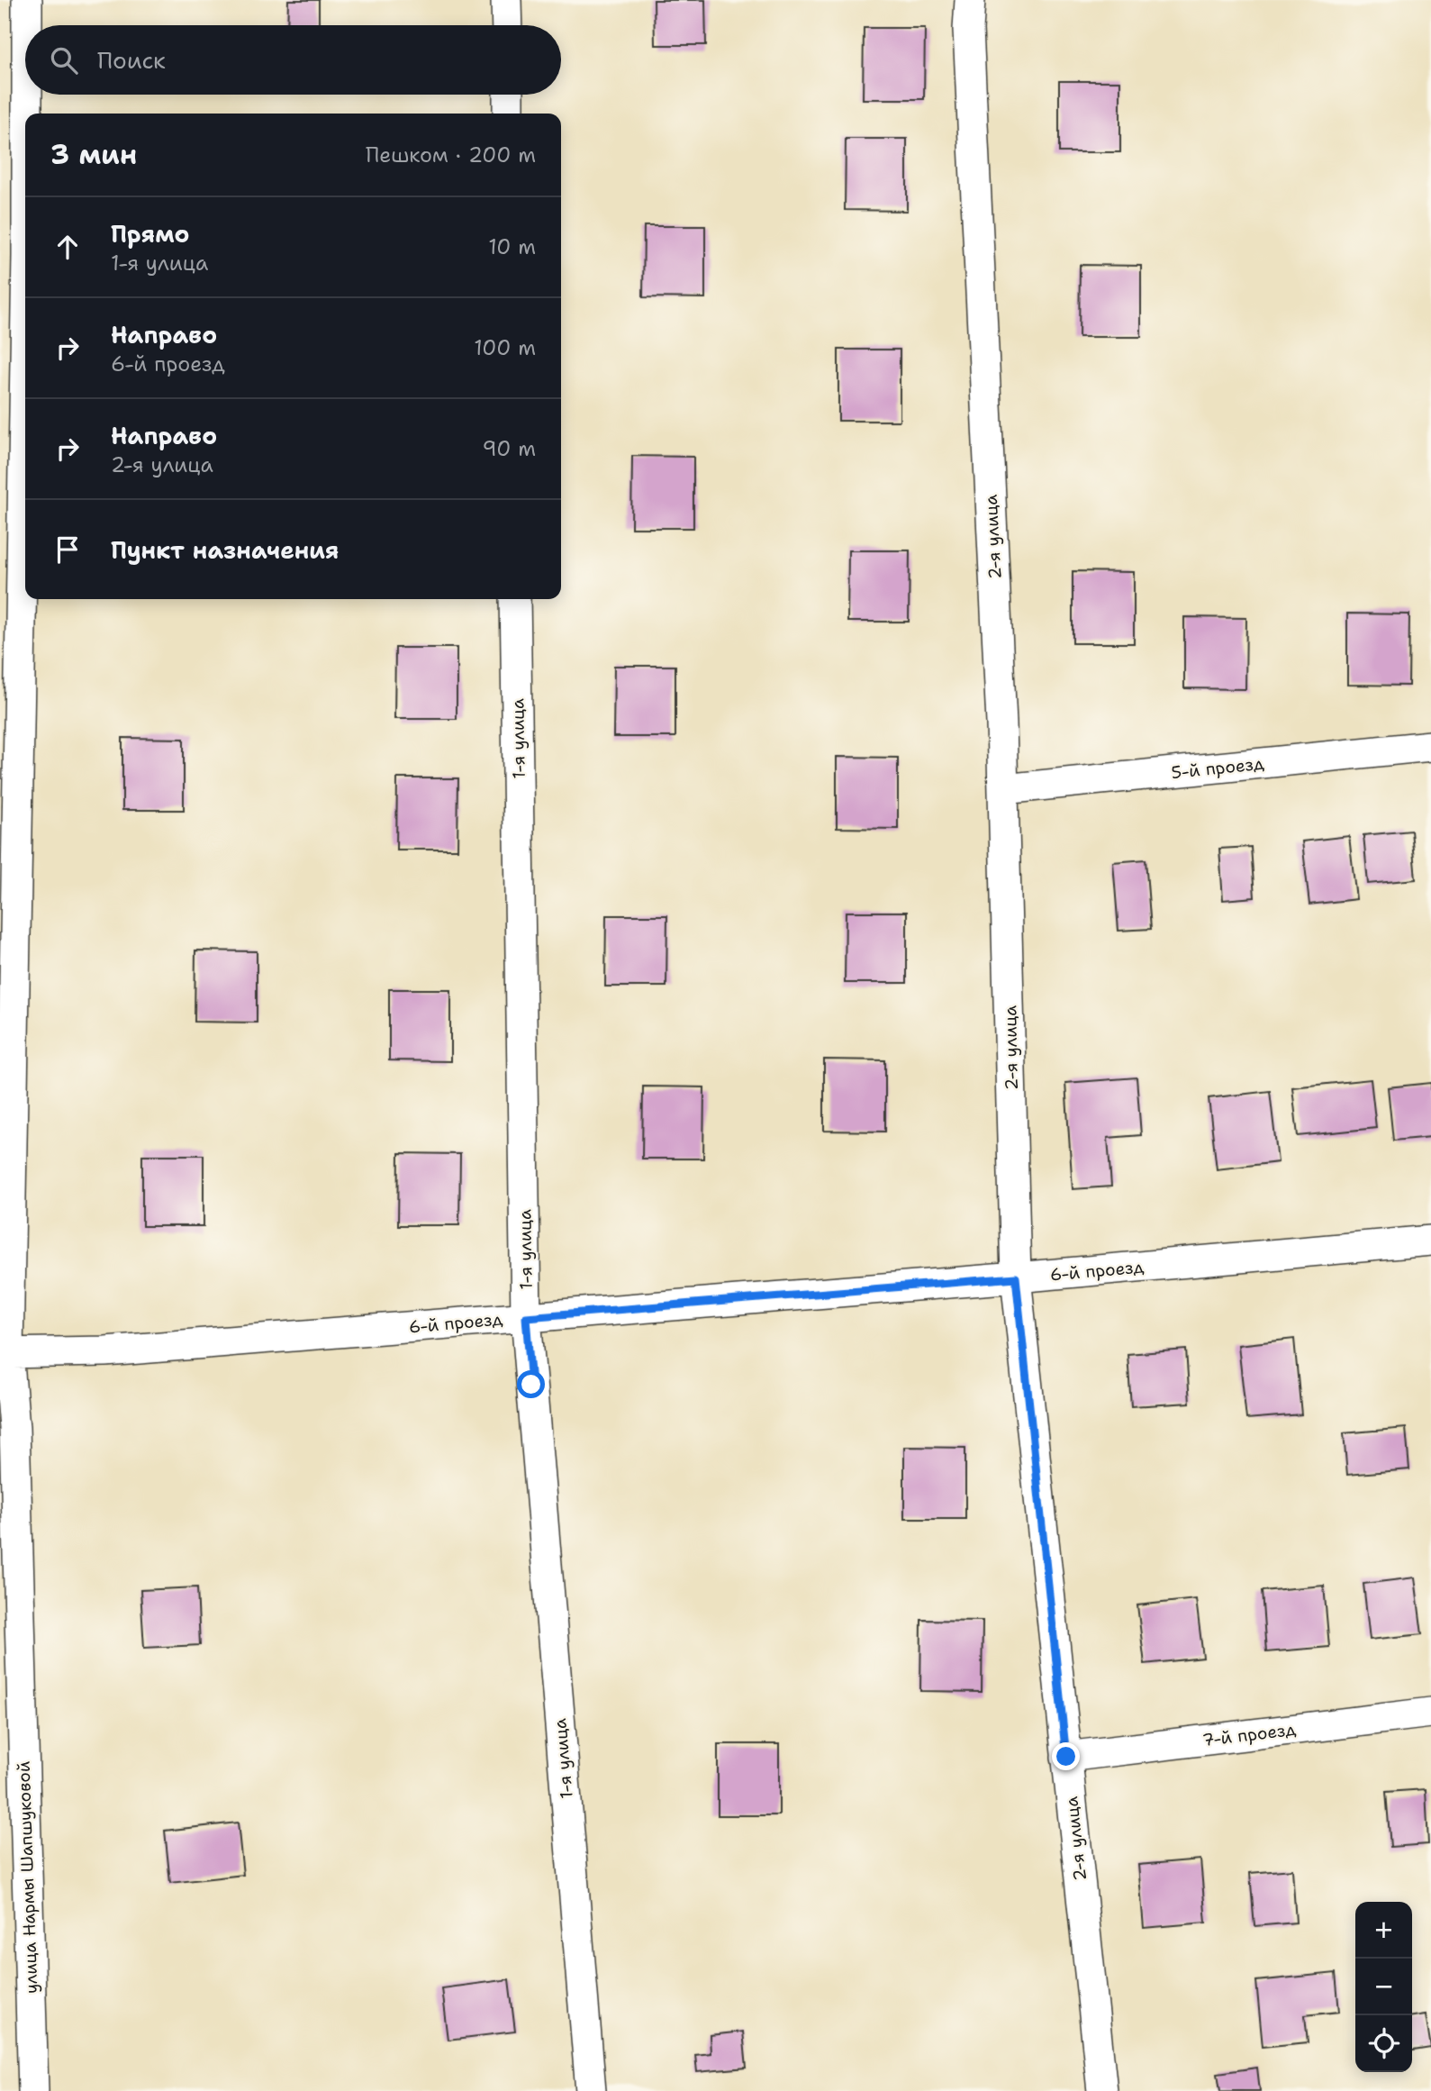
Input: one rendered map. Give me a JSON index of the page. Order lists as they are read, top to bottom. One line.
{"streets":{"street":["2-я улица","1-я улица","5-й проезд","6-й проезд","7-й проезд","улица Нармы Шапшуковой"]},"crossings":[["2-я улица","5-й проезд"],["2-я улица","6-й проезд"],["2-я улица","7-й проезд"],["1-я улица","6-й проезд"],["6-й проезд","улица Нармы Шапшуковой"]],"page":{"search":"Поиск","heading":["3 мин","Пешком · 200 m"],"list":[["Прямо","1-я улица","10 m"],["Направо","6-й проезд","100 m"],["Направо","2-я улица","90 m"],"Пункт назначения"],"map_buttons":["+","−"]}}
